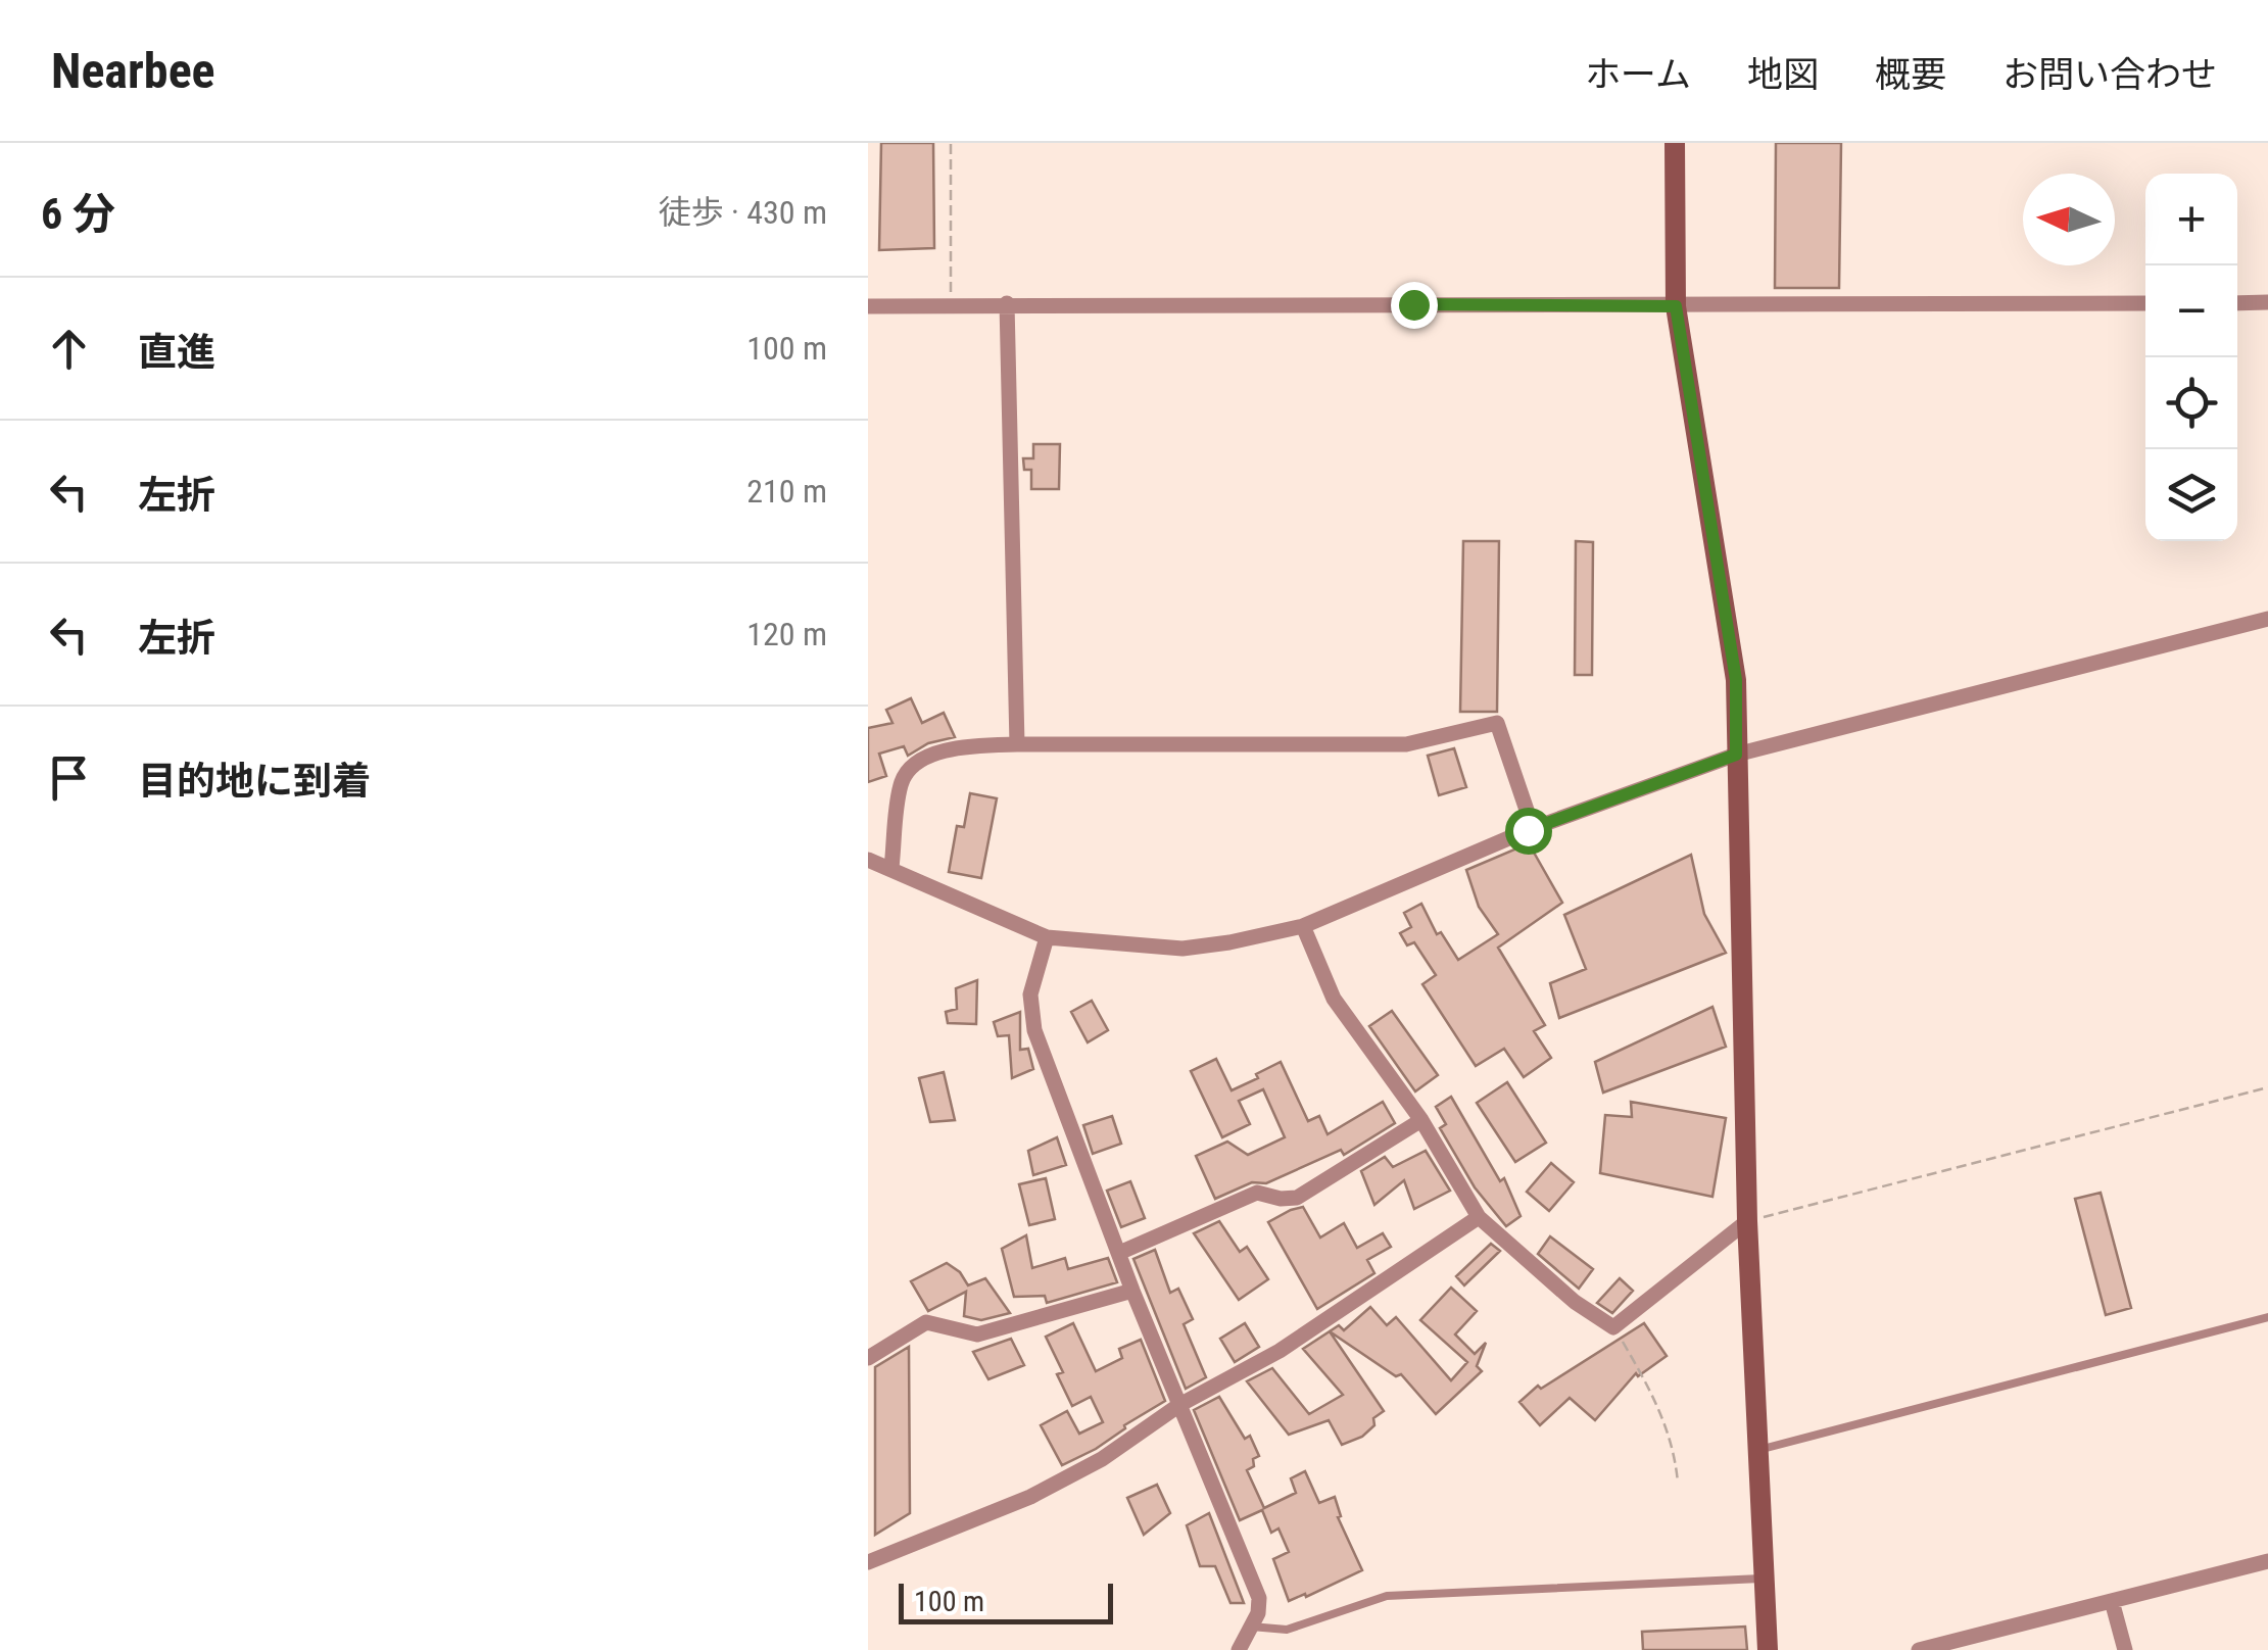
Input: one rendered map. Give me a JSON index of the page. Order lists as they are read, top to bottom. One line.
{"scale_bar":"100 m","north":"left","page":{"header":"Nearbee","nav":["ホーム","地図","概要","お問い合わせ"],"heading":["6 分","徒歩 · 430 m"],"map_buttons":["+","−"],"list":[["直進","100 m"],["左折","210 m"],["左折","120 m"],"目的地に到着"],"scale":"100 m"}}
